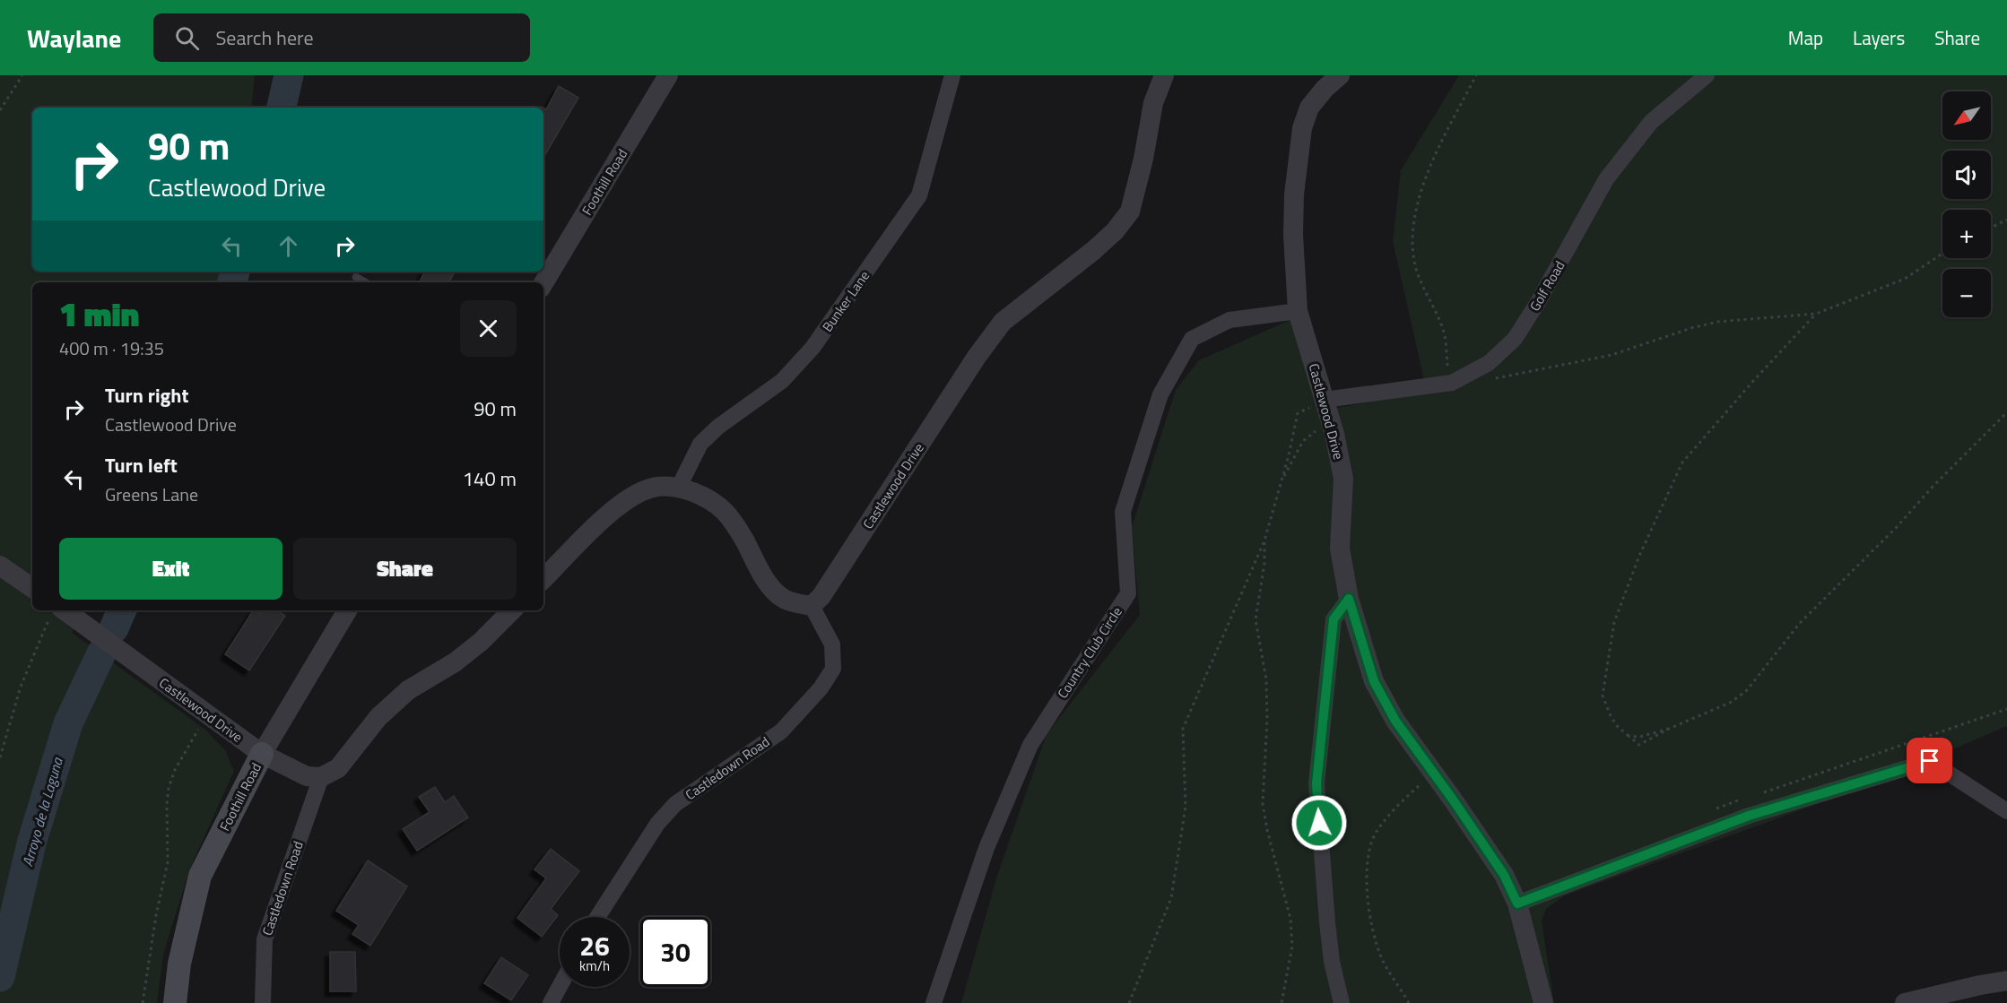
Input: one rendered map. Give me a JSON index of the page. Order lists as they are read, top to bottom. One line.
{"streets":{"main road":["Foothill Road"],"street":["Golf Road","Bunker Lane","Castlewood Drive","Country Club Circle","Castledown Road"]},"crossings":[["Foothill Road","Castlewood Drive"],["Golf Road","Castlewood Drive"],["Castlewood Drive","Country Club Circle"],["Castlewood Drive","Castledown Road"]],"water":["Arroyo de la Laguna"],"north":"bottom left","page":{"header":"Waylane","search":"Search here","nav":["Map","Layers","Share"],"map_buttons":["+","−"],"turn":["90 m","Castlewood Drive"],"heading":["1 min","400 m · 19:35"],"list":[{"name":"Turn right","note":"Castlewood Drive","value":"90 m"},{"name":"Turn left","note":"Greens Lane","value":"140 m"}],"buttons":["Exit","Share"],"speed":"26 km/h","limit":"30"}}
